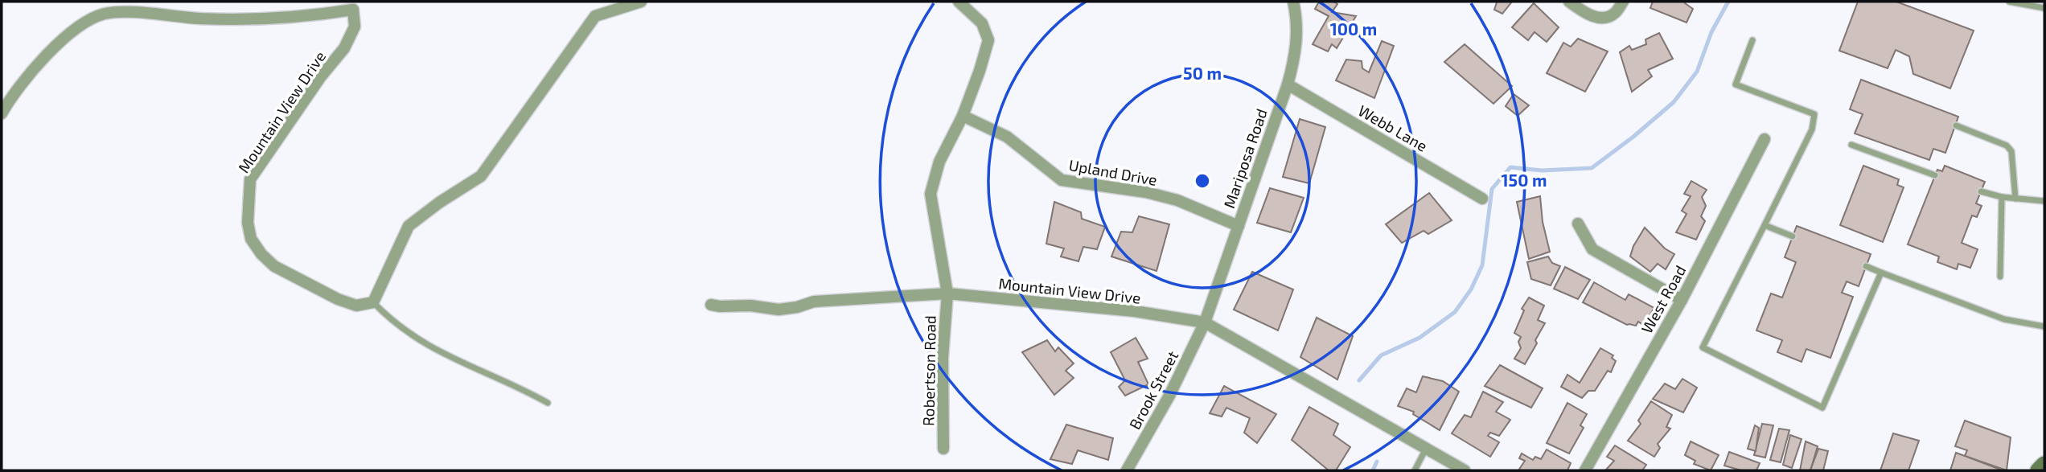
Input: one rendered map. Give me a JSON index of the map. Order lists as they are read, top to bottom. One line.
{"streets":{"street":["Mountain View Drive","Webb Lane","Mariposa Road","Upland Drive","West Road","Robertson Road","Brook Street"]},"crossings":[["Mountain View Drive","Mariposa Road"],["Mountain View Drive","Robertson Road"],["Mountain View Drive","Brook Street"],["Webb Lane","Mariposa Road"],["Mariposa Road","Upland Drive"],["Mariposa Road","Brook Street"]],"rings":["100 m","50 m","150 m"]}
